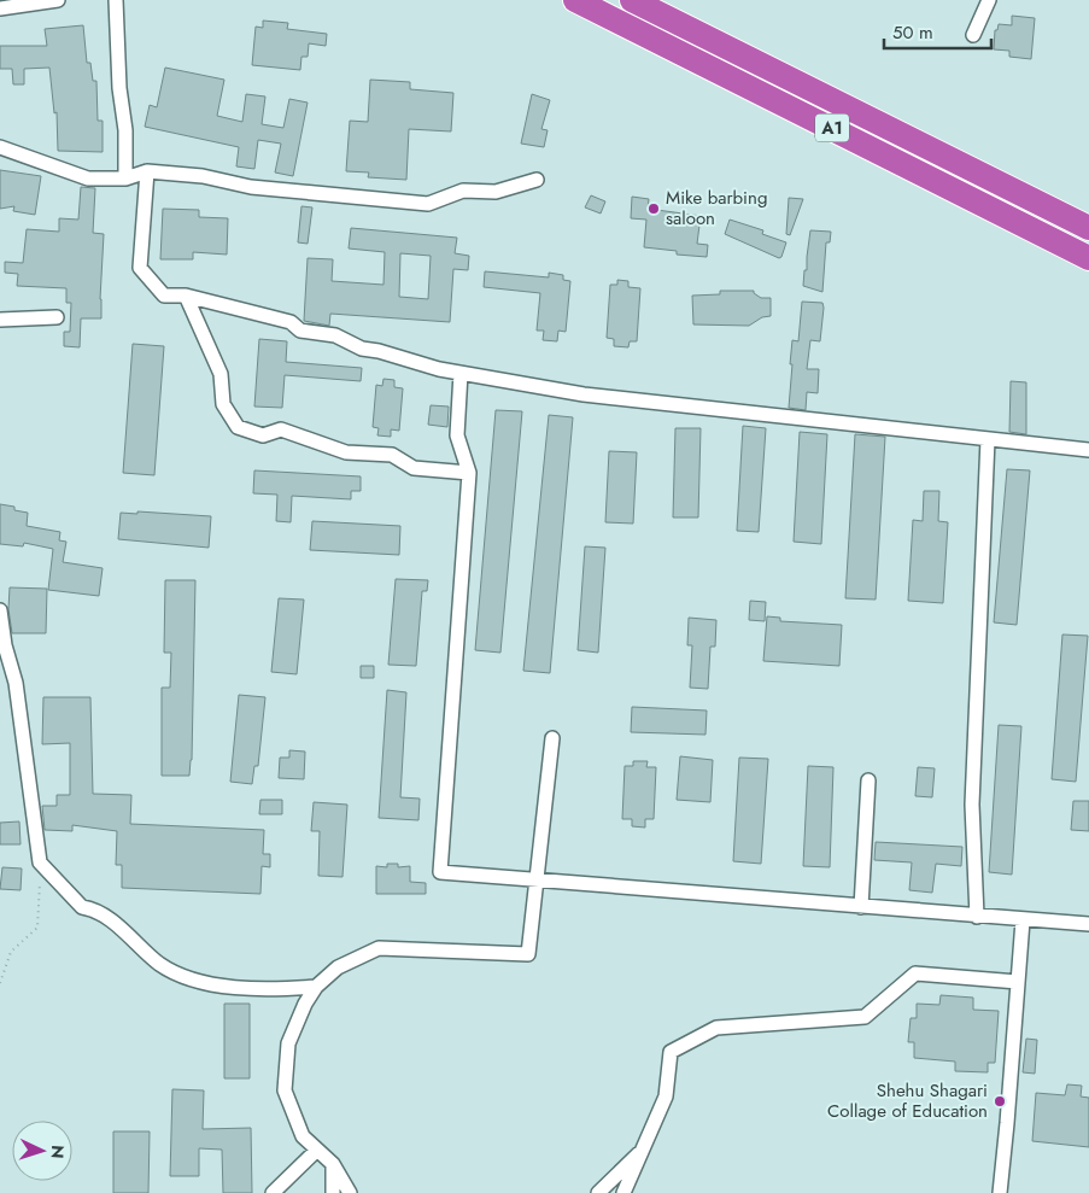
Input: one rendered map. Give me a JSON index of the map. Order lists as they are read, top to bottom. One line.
{"streets":{"highway":["A1"]},"places":["Mike barbing saloon","Shehu Shagari Collage of Education"],"scale_bar":"50 m","north":"right"}
